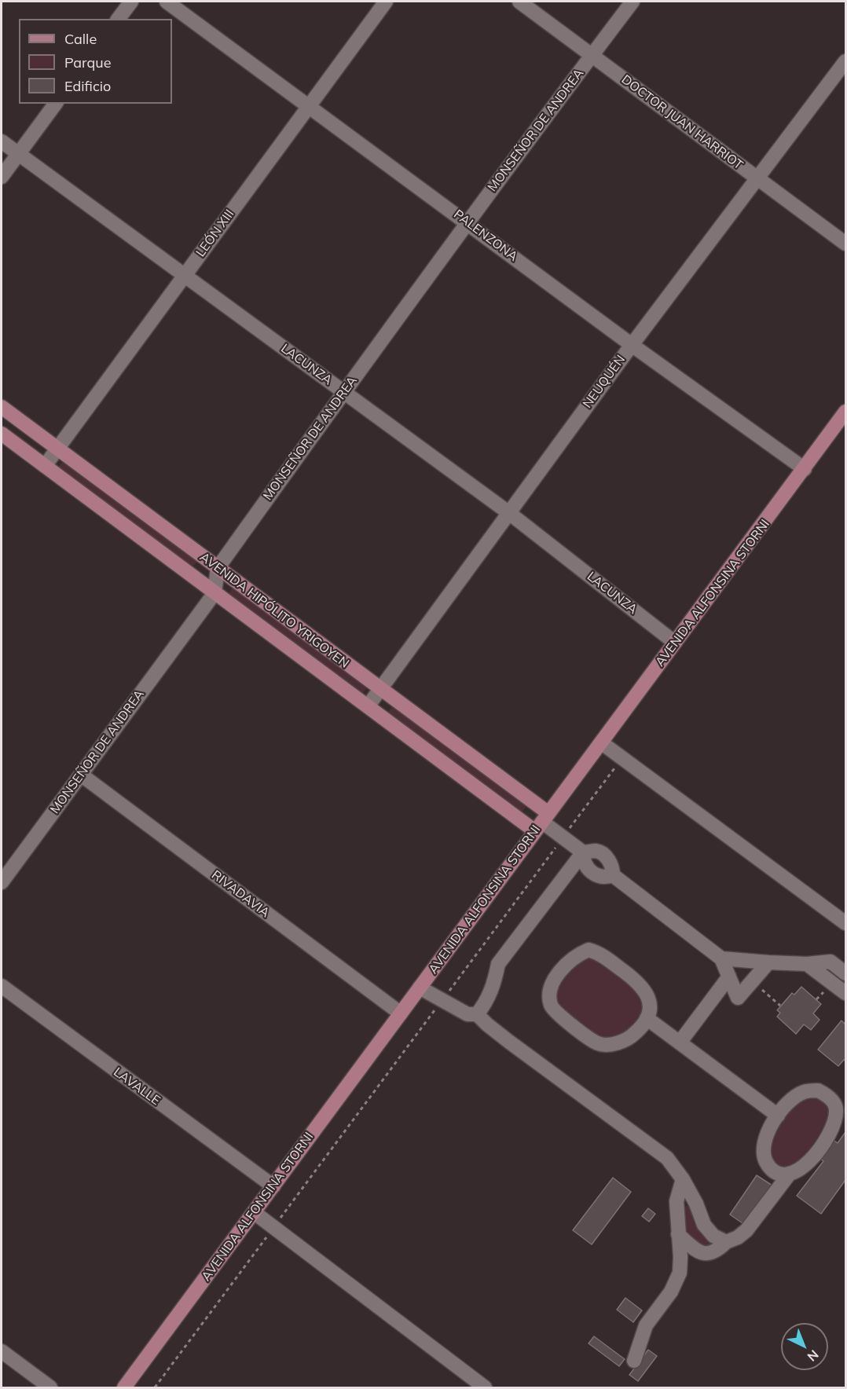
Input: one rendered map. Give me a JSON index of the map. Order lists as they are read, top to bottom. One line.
{"streets":{"main road":["AVENIDA ALFONSINA STORNI","AVENIDA HIPÓLITO YRIGOYEN"],"street":["DOCTOR JUAN HARRIOT","MONSEÑOR DE ANDREA","LEÓN XIII","PALENZONA","LACUNZA","NEUQUÉN","RIVADAVIA","LAVALLE"]},"crossings":[["DOCTOR JUAN HARRIOT","MONSEÑOR DE ANDREA"],["DOCTOR JUAN HARRIOT","NEUQUÉN"],["MONSEÑOR DE ANDREA","PALENZONA"],["MONSEÑOR DE ANDREA","LACUNZA"],["MONSEÑOR DE ANDREA","AVENIDA HIPÓLITO YRIGOYEN"],["MONSEÑOR DE ANDREA","RIVADAVIA"],["LEÓN XIII","PALENZONA"],["LEÓN XIII","LACUNZA"],["LEÓN XIII","AVENIDA HIPÓLITO YRIGOYEN"],["PALENZONA","NEUQUÉN"],["PALENZONA","AVENIDA ALFONSINA STORNI"],["LACUNZA","NEUQUÉN"],["LACUNZA","AVENIDA ALFONSINA STORNI"],["NEUQUÉN","AVENIDA HIPÓLITO YRIGOYEN"],["AVENIDA ALFONSINA STORNI","AVENIDA HIPÓLITO YRIGOYEN"],["AVENIDA ALFONSINA STORNI","RIVADAVIA"],["AVENIDA ALFONSINA STORNI","LAVALLE"]],"legend":["Calle","Parque","Edificio"],"north":"bottom right"}
